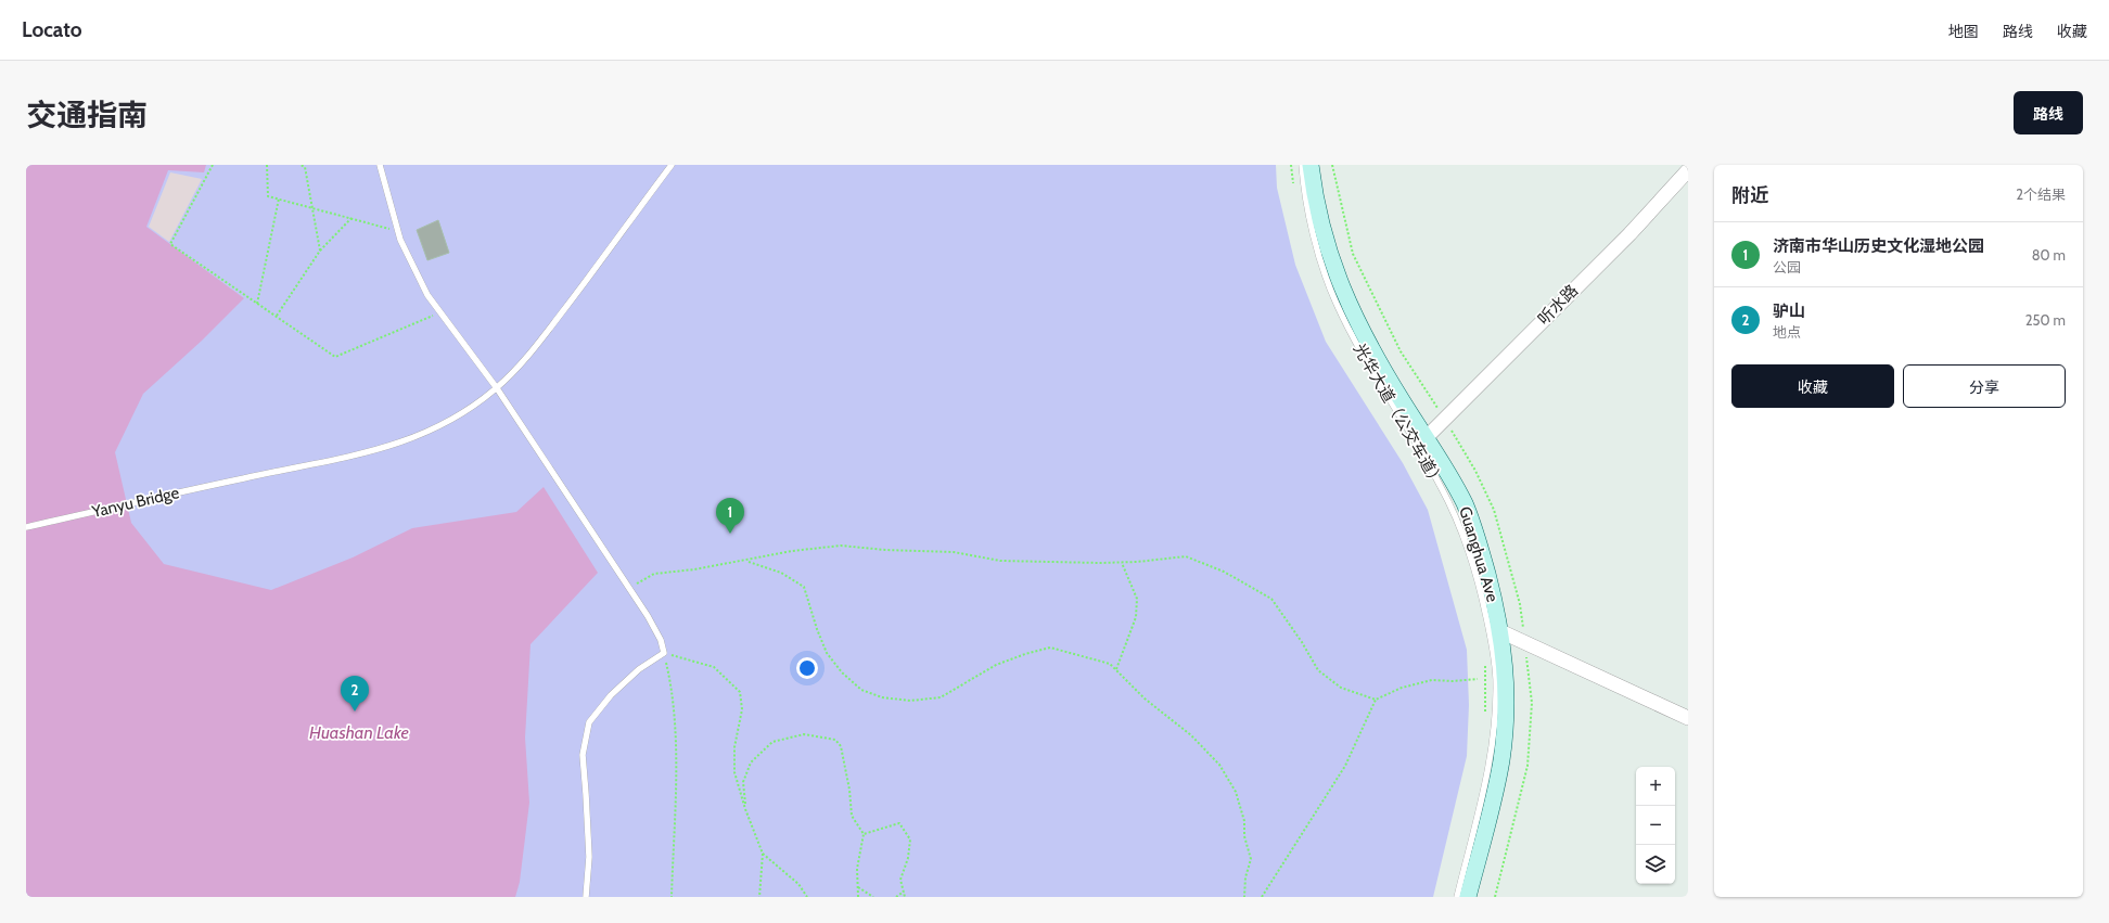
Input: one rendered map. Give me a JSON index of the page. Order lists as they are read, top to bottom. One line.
{"streets":{"main road":["Guanghua Ave"],"street":["听水路"],"lane":["光华大道（公交车道）","Yanyu Bridge"]},"crossings":[["听水路","Guanghua Ave"]],"water":["Huashan Lake"],"page":{"header":"Locato","nav":["地图","路线","收藏"],"title":"交通指南","buttons":["路线",["收藏","分享"]],"heading":["附近","2个结果"],"list":[{"mark":"1","name":"济南市华山历史文化湿地公园","note":"公园","value":"80 m"},{"mark":"2","name":"驴山","note":"地点","value":"250 m"}],"pins":["1","2"],"map_buttons":["+","−"]}}
